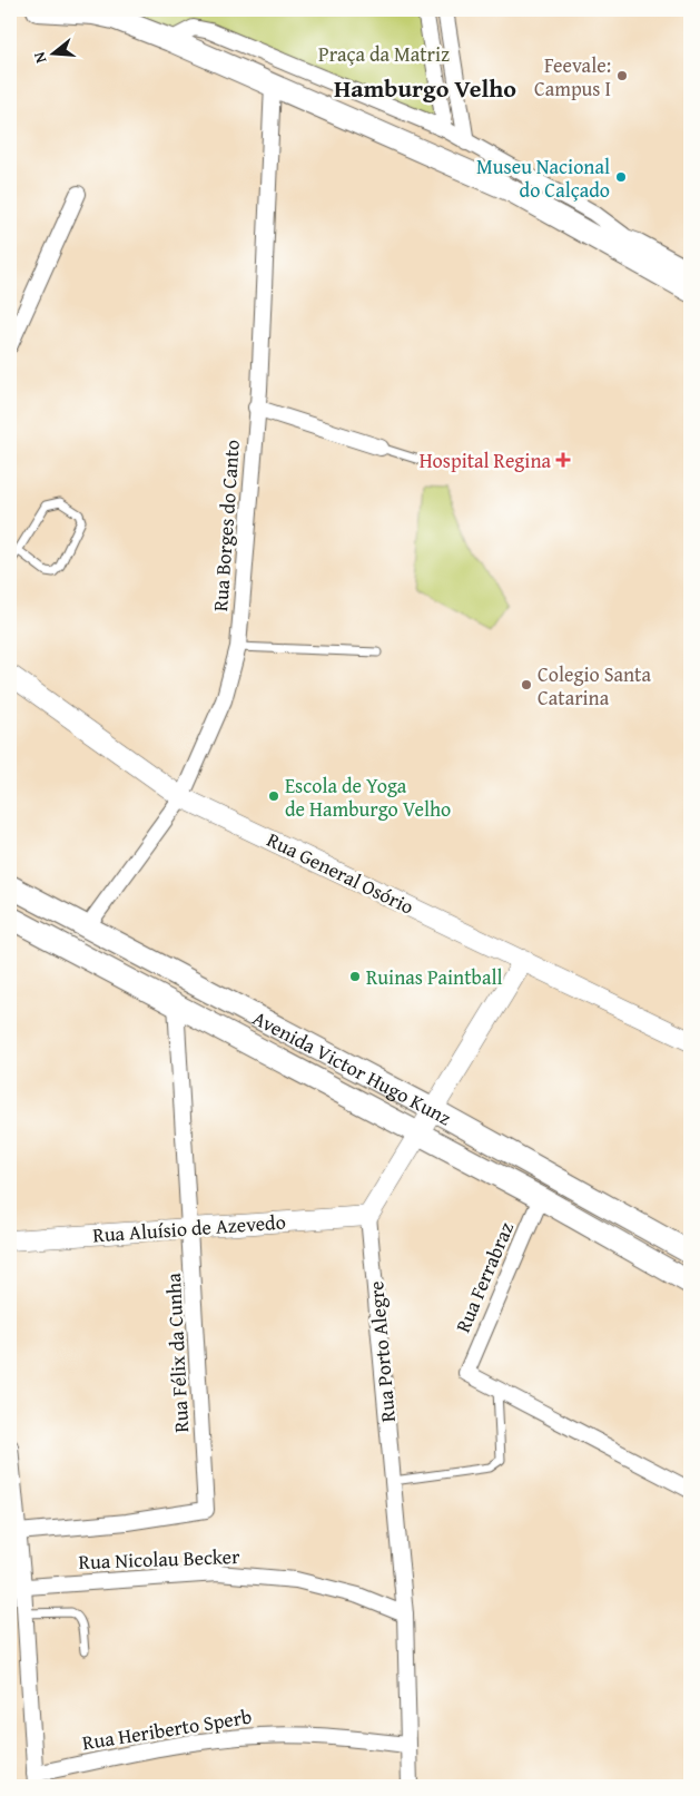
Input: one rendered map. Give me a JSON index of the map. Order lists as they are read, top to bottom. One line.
{"streets":{"main road":["Avenida Victor Hugo Kunz"],"street":["Rua Borges do Canto","Rua General Osório","Rua Aluísio de Azevedo","Rua Ferrabraz","Rua Porto Alegre","Rua Félix da Cunha","Rua Nicolau Becker","Rua Heriberto Sperb"]},"crossings":[["Rua Borges do Canto","Rua General Osório"],["Rua Borges do Canto","Avenida Victor Hugo Kunz"],["Avenida Victor Hugo Kunz","Rua Ferrabraz"],["Avenida Victor Hugo Kunz","Rua Félix da Cunha"],["Rua Aluísio de Azevedo","Rua Porto Alegre"],["Rua Aluísio de Azevedo","Rua Félix da Cunha"],["Rua Porto Alegre","Rua Nicolau Becker"],["Rua Porto Alegre","Rua Heriberto Sperb"]],"districts":["Hamburgo Velho"],"parks":["Praça da Matriz"],"places":{"other":["Feevale: Campus I","Museu Nacional do Calçado","Colegio Santa Catarina","Escola de Yoga de Hamburgo Velho","Ruinas Paintball"],"health":["Hospital Regina"]},"north":"left"}
